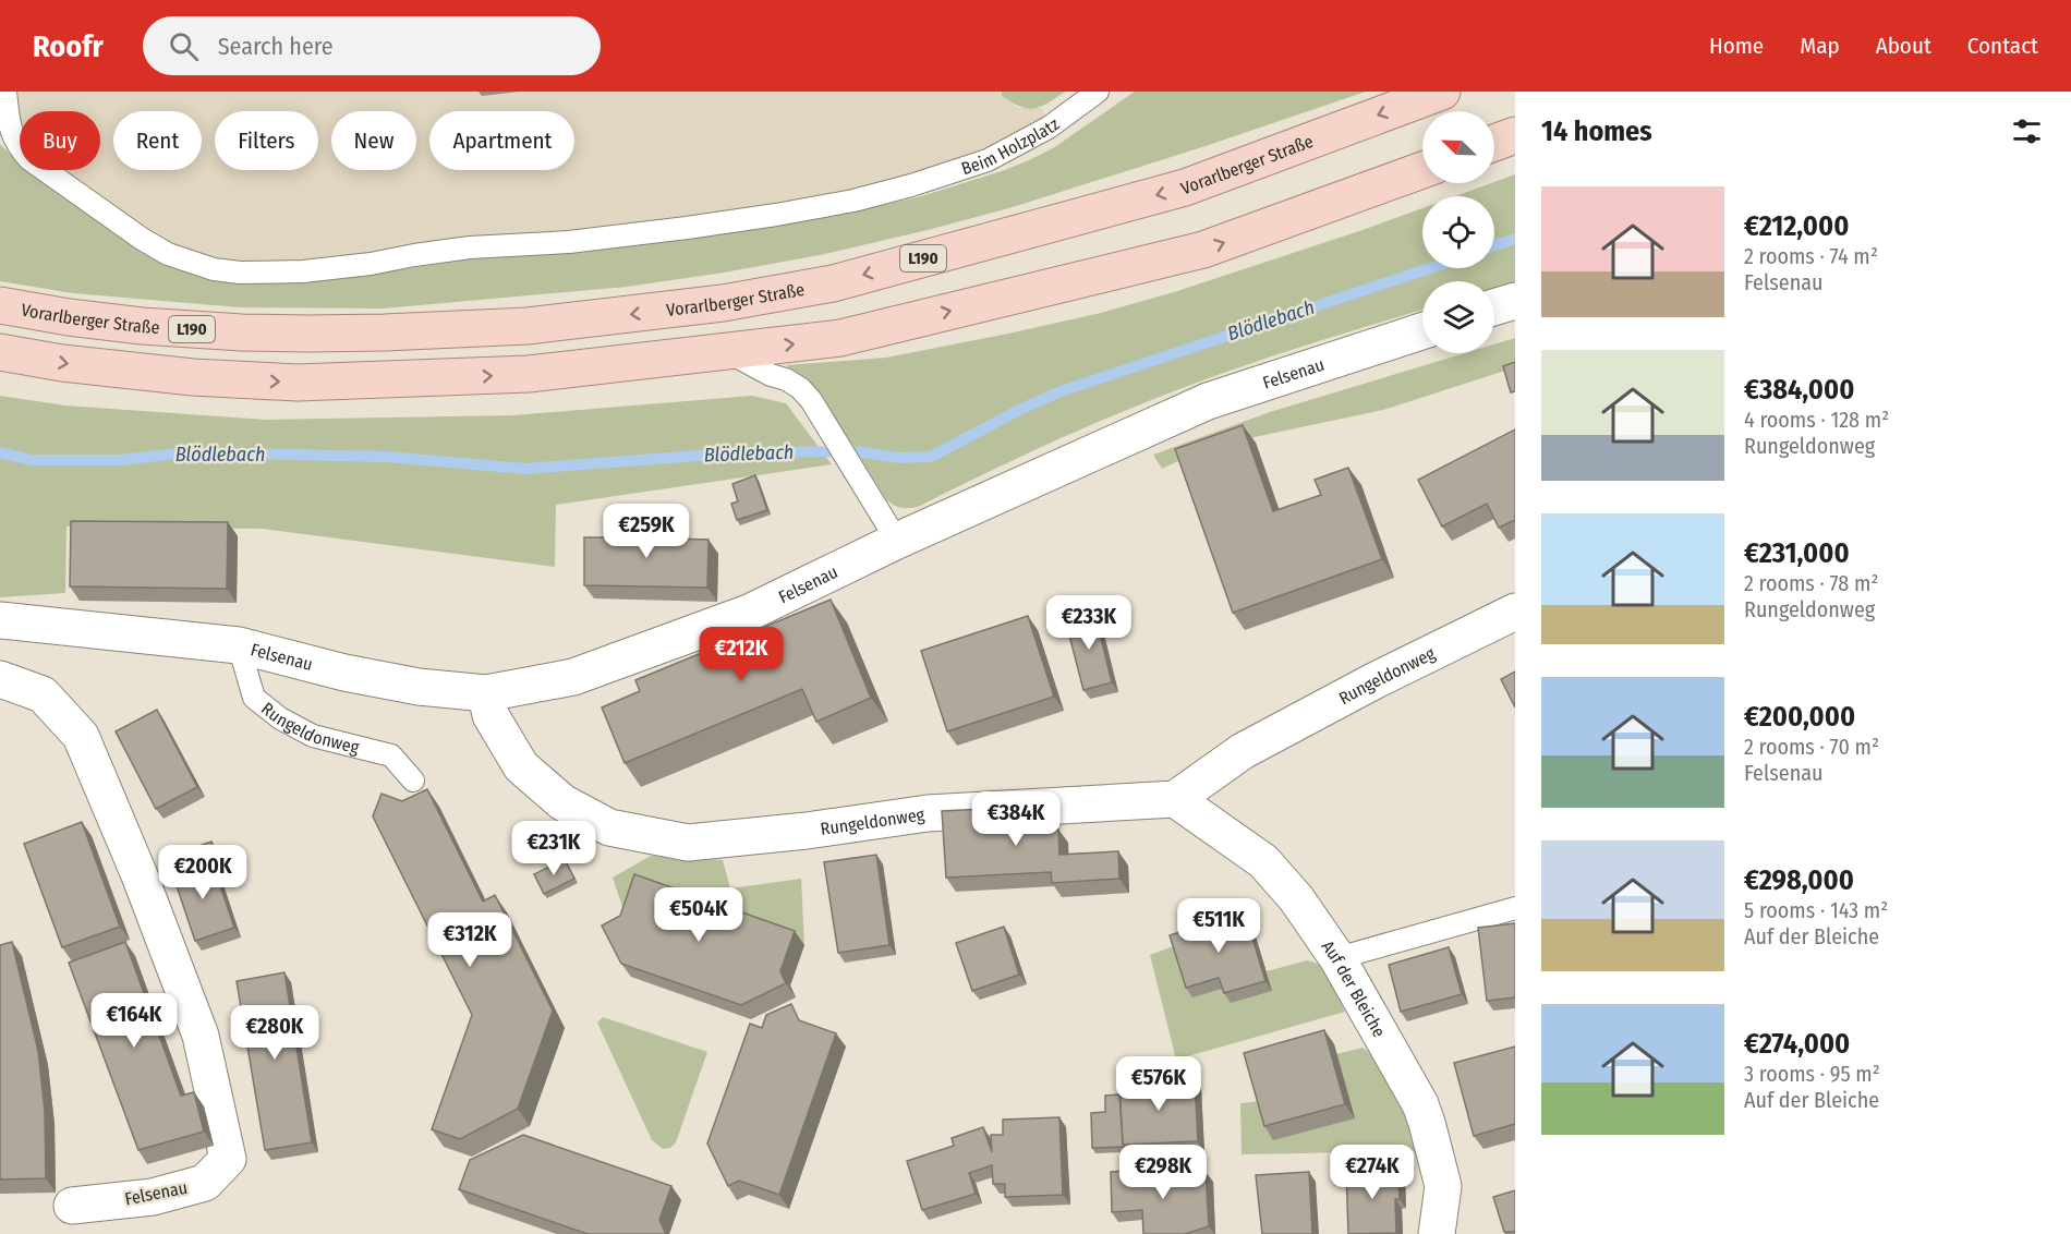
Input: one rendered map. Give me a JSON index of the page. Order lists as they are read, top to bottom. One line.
{"streets":{"main road":["Vorarlberger Straße","L190"],"street":["Felsenau","Rungeldonweg","Auf der Bleiche"],"lane":["Beim Holzplatz"]},"crossings":[["Felsenau","Rungeldonweg"],["Rungeldonweg","Auf der Bleiche"]],"water":["Blödlebach"],"north":"top left","page":{"header":"Roofr","search":"Search here","nav":["Home","Map","About","Contact"],"heading":"14 homes","chip":["Buy","Rent","Filters","New","Apartment"],"list":[{"name":"€212,000","note":"2 rooms · 74 m² · Felsenau"},{"name":"€384,000","note":"4 rooms · 128 m² · Rungeldonweg"},{"name":"€231,000","note":"2 rooms · 78 m² · Rungeldonweg"},{"name":"€200,000","note":"2 rooms · 70 m² · Felsenau"},{"name":"€298,000","note":"5 rooms · 143 m² · Auf der Bleiche"},{"name":"€274,000","note":"3 rooms · 95 m² · Auf der Bleiche"}],"price":["€259K","€233K","€212K","€384K","€231K","€200K","€504K","€511K","€312K","€164K","€280K","€576K","€298K","€274K"]}}
